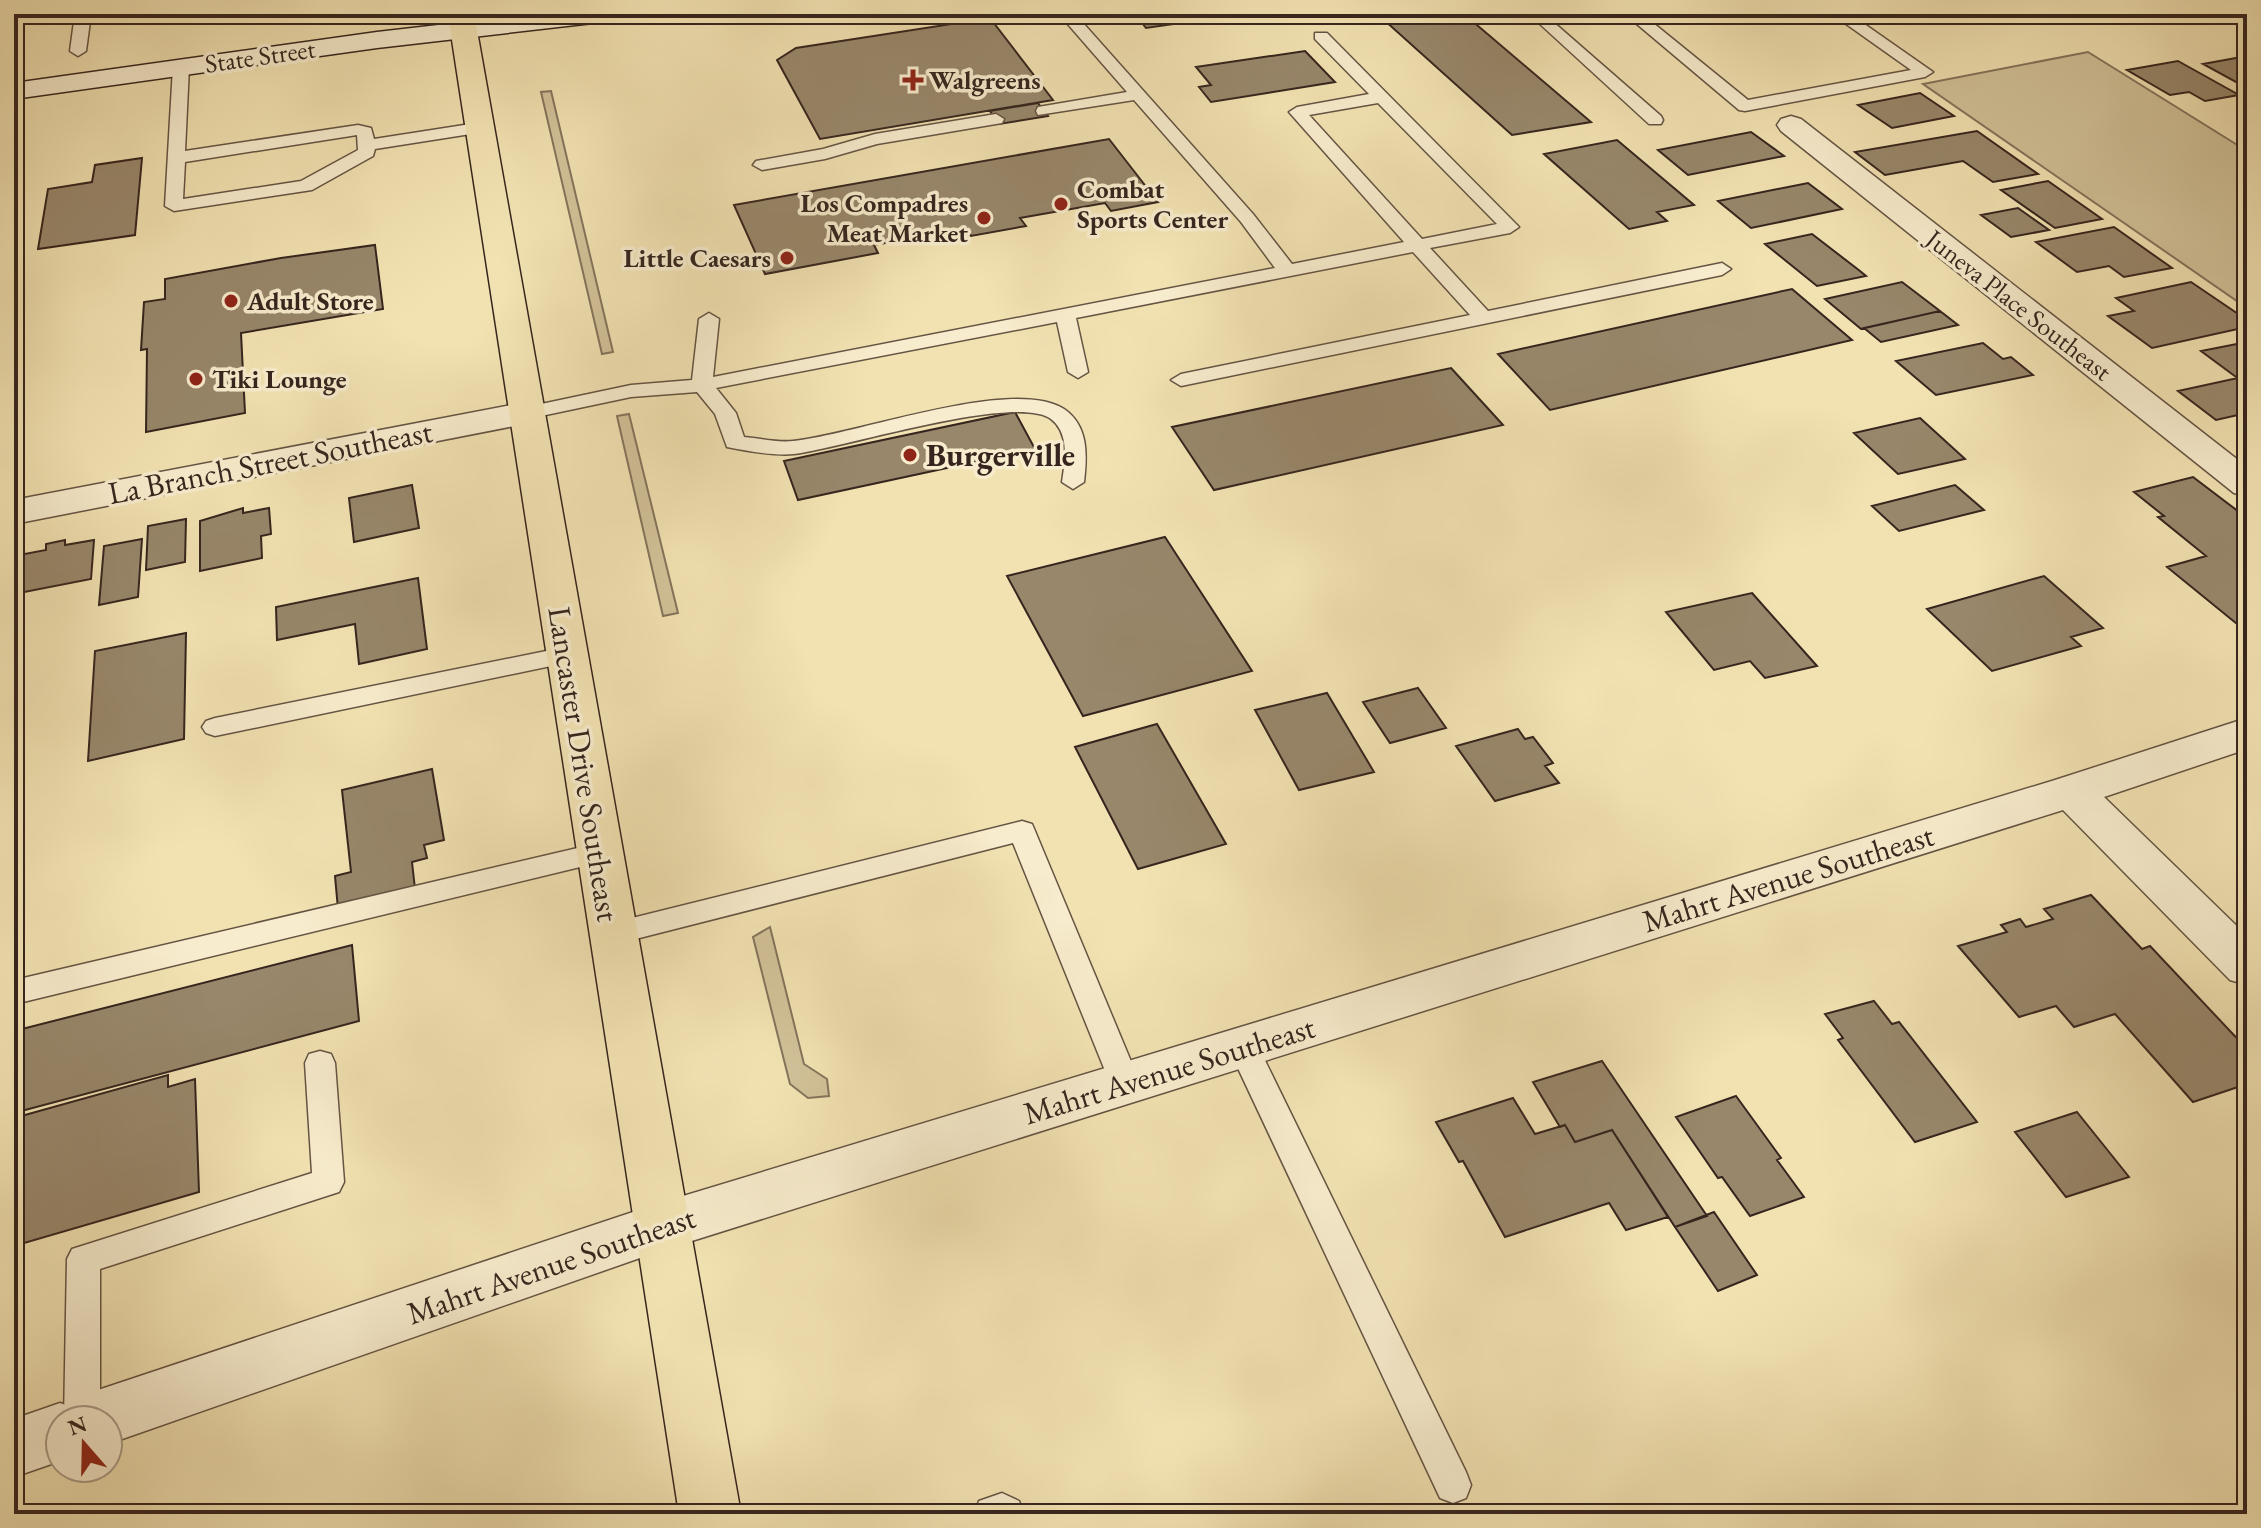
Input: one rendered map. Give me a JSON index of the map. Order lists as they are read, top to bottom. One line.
{"streets":{"main road":["Lancaster Drive Southeast"],"street":["State Street","Juneva Place Southeast","La Branch Street Southeast","Mahrt Avenue Southeast"]},"crossings":[["State Street","Lancaster Drive Southeast"],["La Branch Street Southeast","Lancaster Drive Southeast"],["Lancaster Drive Southeast","Mahrt Avenue Southeast"]],"places":{"health":["Walgreens"],"other":["Combat Sports Center","Los Compadres Meat Market","Little Caesars","Adult Store","Tiki Lounge","Burgerville"]},"north":"top"}
